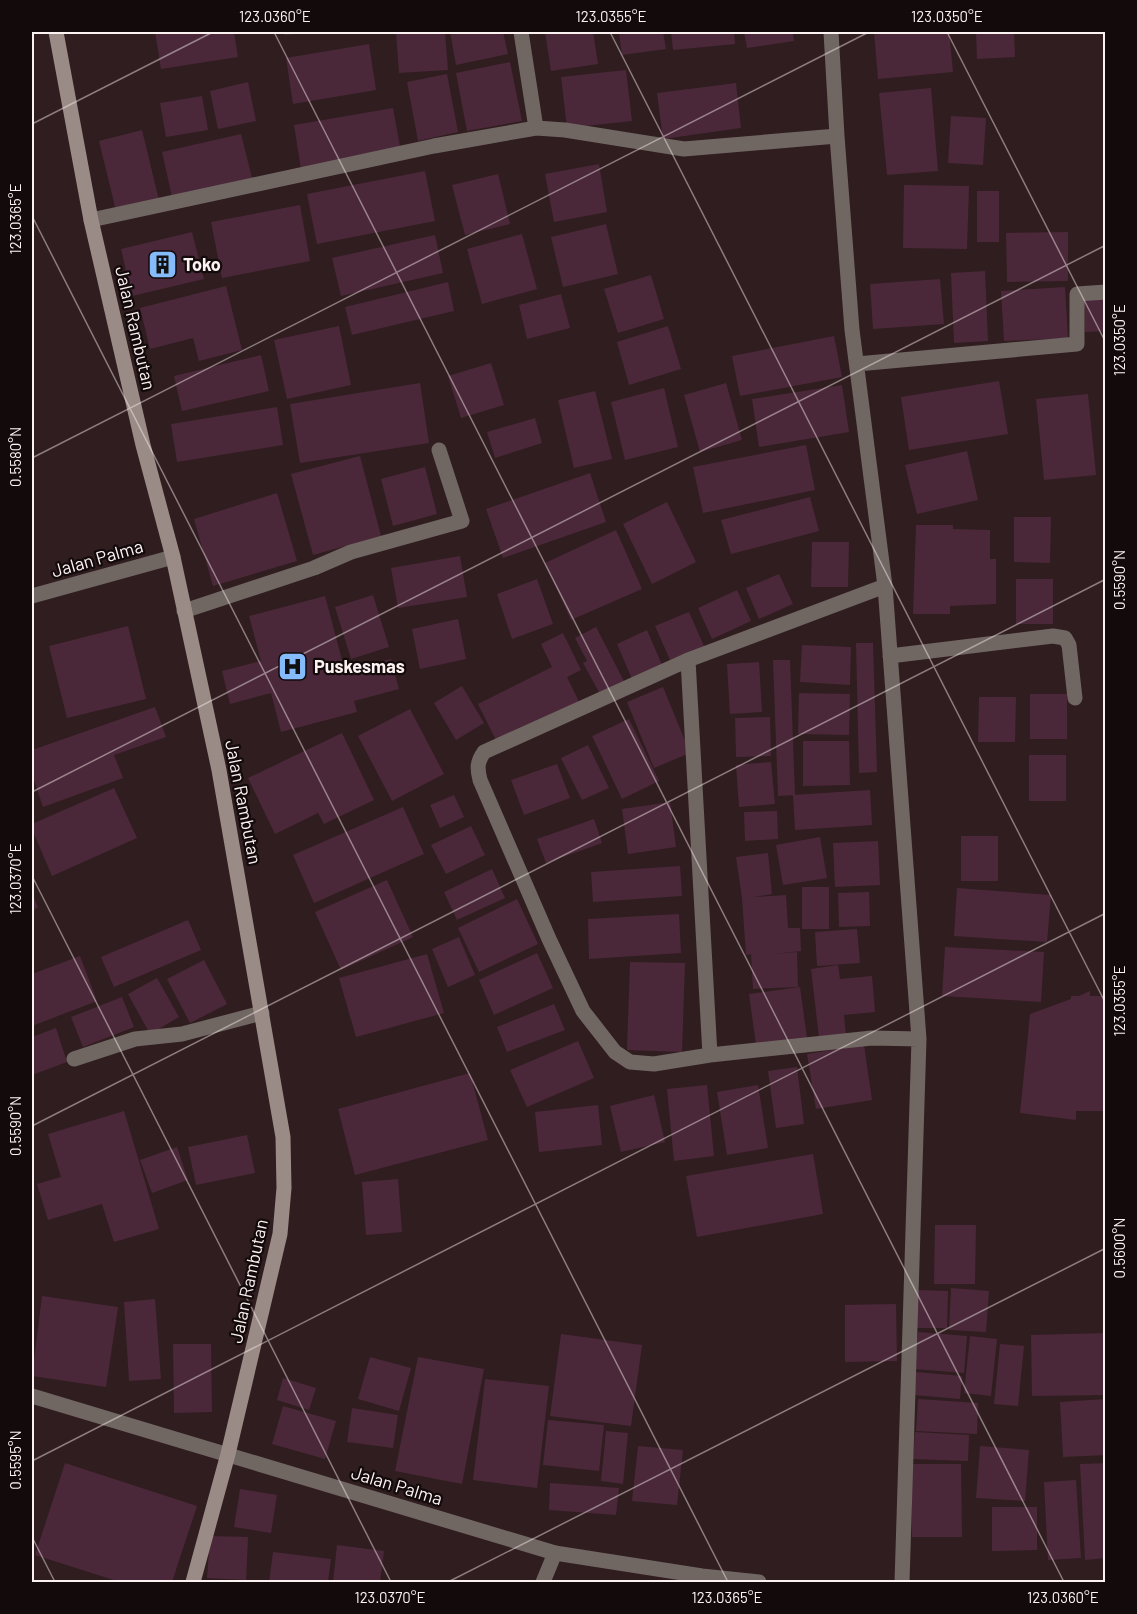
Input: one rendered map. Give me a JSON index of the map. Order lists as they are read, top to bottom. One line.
{"streets":{"street":["Jalan Rambutan","Jalan Palma"]},"crossings":[["Jalan Rambutan","Jalan Palma"]],"places":{"building":["Toko"],"hospital":["Puskesmas"]},"coordinates":["123.0360°E","123.0355°E","123.0350°E","123.0365°E","0.5580°N","0.5590°N","123.0370°E","0.5600°N","0.5595°N"]}
